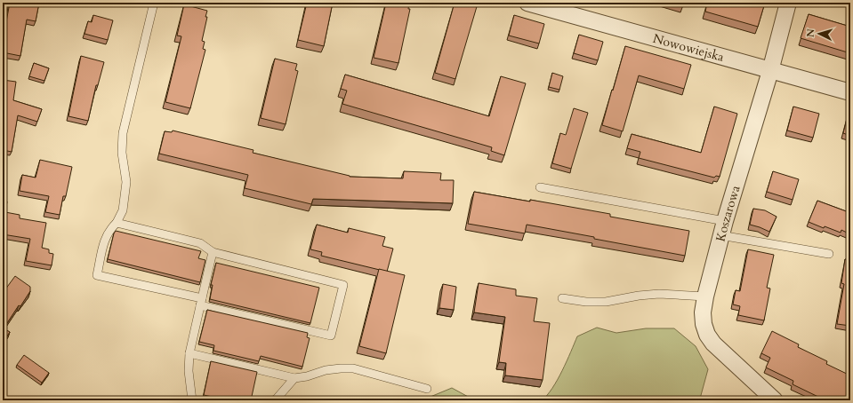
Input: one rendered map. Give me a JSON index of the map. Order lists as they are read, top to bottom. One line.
{"streets":{"street":["Nowowiejska","Koszarowa"]},"crossings":[["Nowowiejska","Koszarowa"]],"north":"left"}
